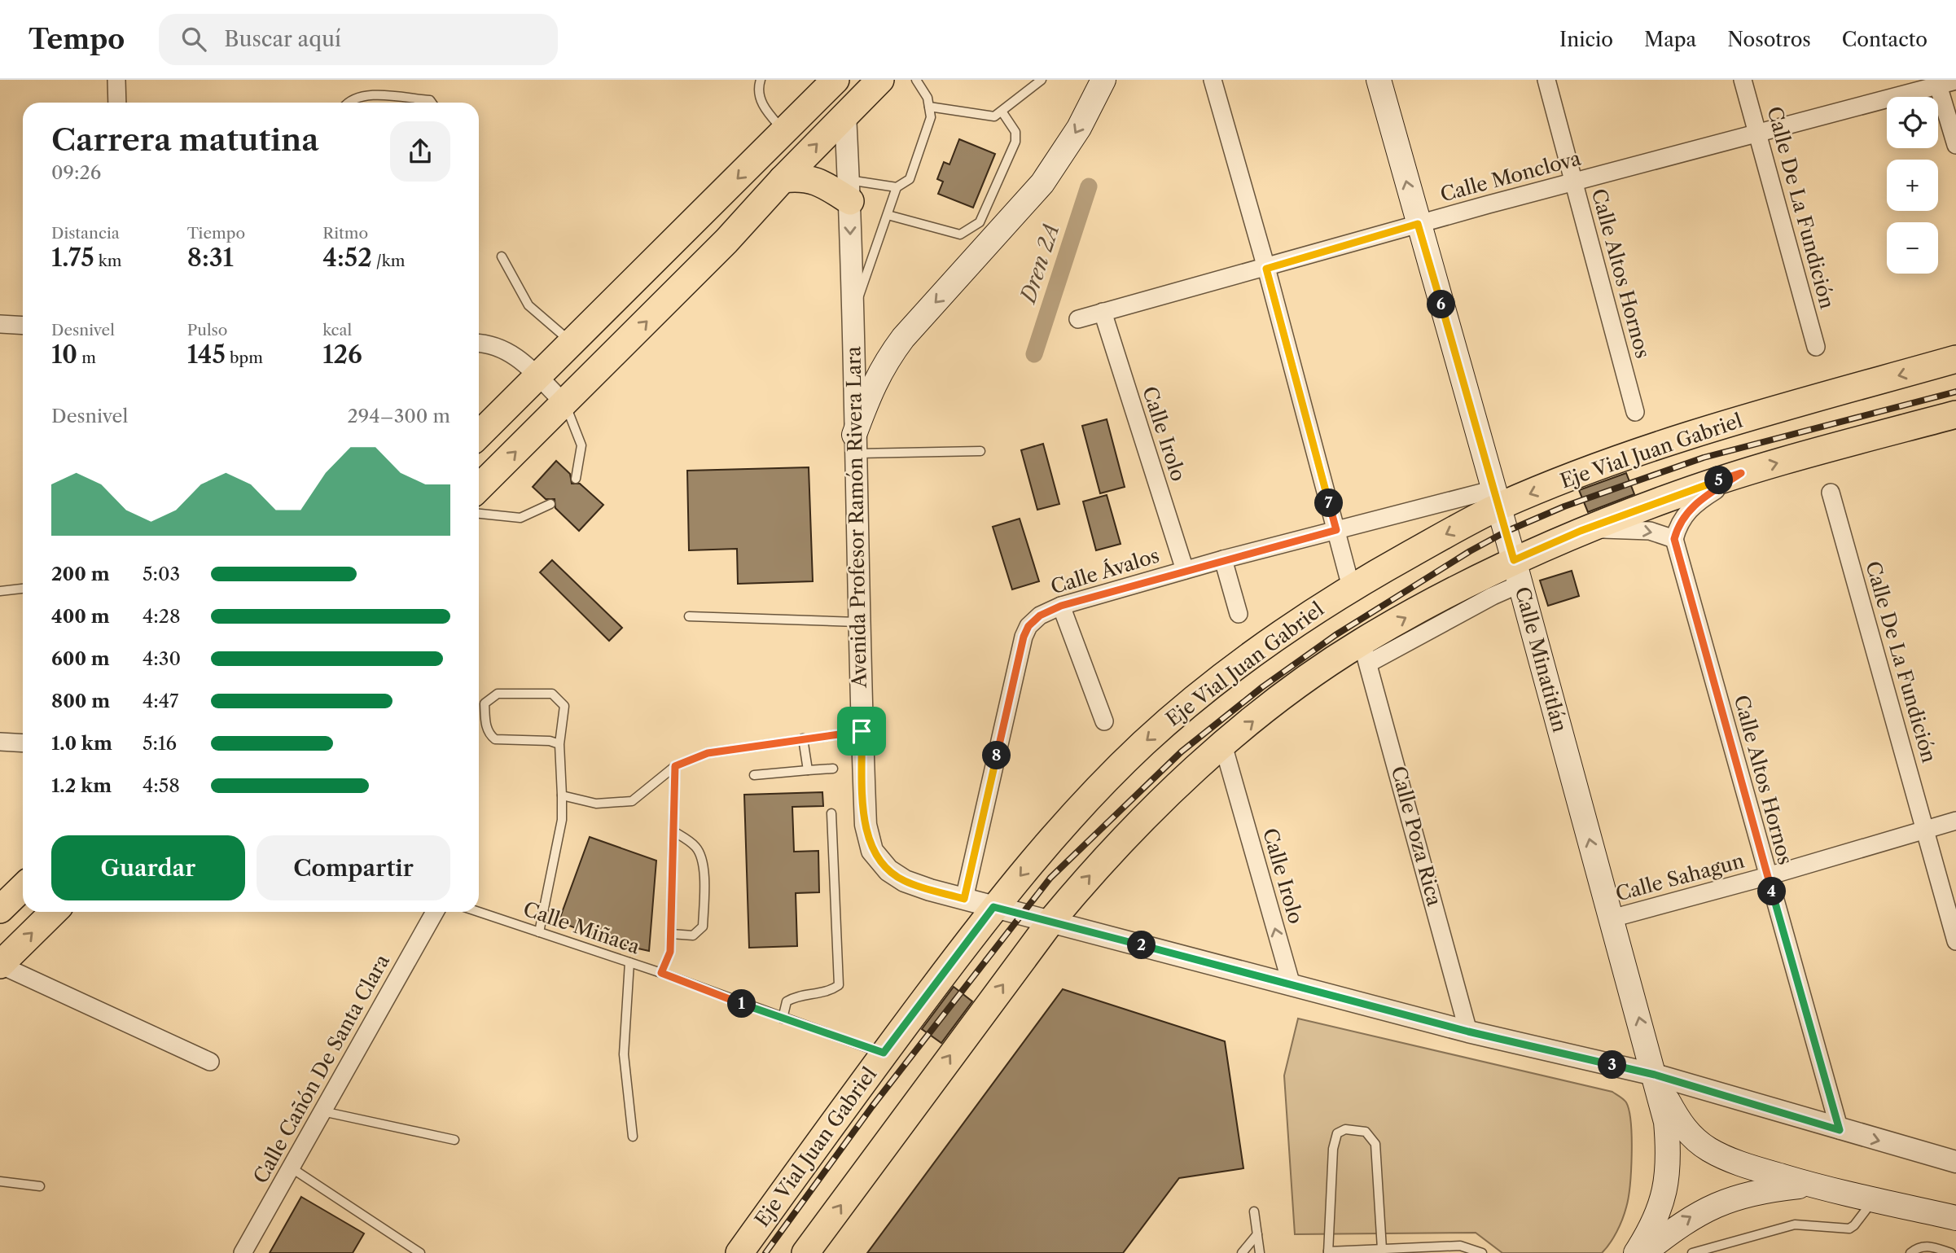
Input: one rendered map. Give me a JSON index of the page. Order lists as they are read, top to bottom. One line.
{"streets":{"main road":["Eje Vial Juan Gabriel","Avenida Profesor Ramón Rivera Lara","Calle Minatitlán"],"street":["Calle Monclova","Calle De La Fundición","Calle Altos Hornos","Calle Irolo","Calle Ávalos","Calle Poza Rica","Calle Sahagun","Calle Cañón De Santa Clara"],"lane":["Calle Miñaca"]},"crossings":[["Calle Monclova","Calle De La Fundición"],["Calle Monclova","Calle Altos Hornos"],["Calle Monclova","Calle Irolo"],["Calle Monclova","Calle Minatitlán"],["Calle De La Fundición","Calle Sahagun"],["Calle Altos Hornos","Calle Sahagun"],["Calle Irolo","Calle Ávalos"],["Eje Vial Juan Gabriel","Avenida Profesor Ramón Rivera Lara"],["Eje Vial Juan Gabriel","Calle Ávalos"],["Eje Vial Juan Gabriel","Calle Minatitlán"],["Eje Vial Juan Gabriel","Calle Miñaca"],["Avenida Profesor Ramón Rivera Lara","Calle Ávalos"],["Calle Ávalos","Calle Minatitlán"],["Calle Minatitlán","Calle Sahagun"]],"one_way":["Calle Irolo","Calle Minatitlán"],"water":["Dren 2A"],"page":{"header":"Tempo","search":"Buscar aquí","nav":["Inicio","Mapa","Nosotros","Contacto"],"map_buttons":["+","−"],"heading":["Carrera matutina","09:26"],"stats":[["Distancia","1.75 km"],["Tiempo","8:31"],["Ritmo","4:52 /km"],["Desnivel","10 m"],["Pulso","145 bpm"],["kcal","126"]],"pins":["6","5","7","8","4","2","1","3"],"chart":["Desnivel","294–300 m"],"list":[{"name":"200 m","note":"5:03"},{"name":"400 m","note":"4:28"},{"name":"600 m","note":"4:30"},{"name":"800 m","note":"4:47"},{"name":"1.0 km","note":"5:16"},{"name":"1.2 km","note":"4:58"}],"buttons":["Guardar","Compartir"]}}
